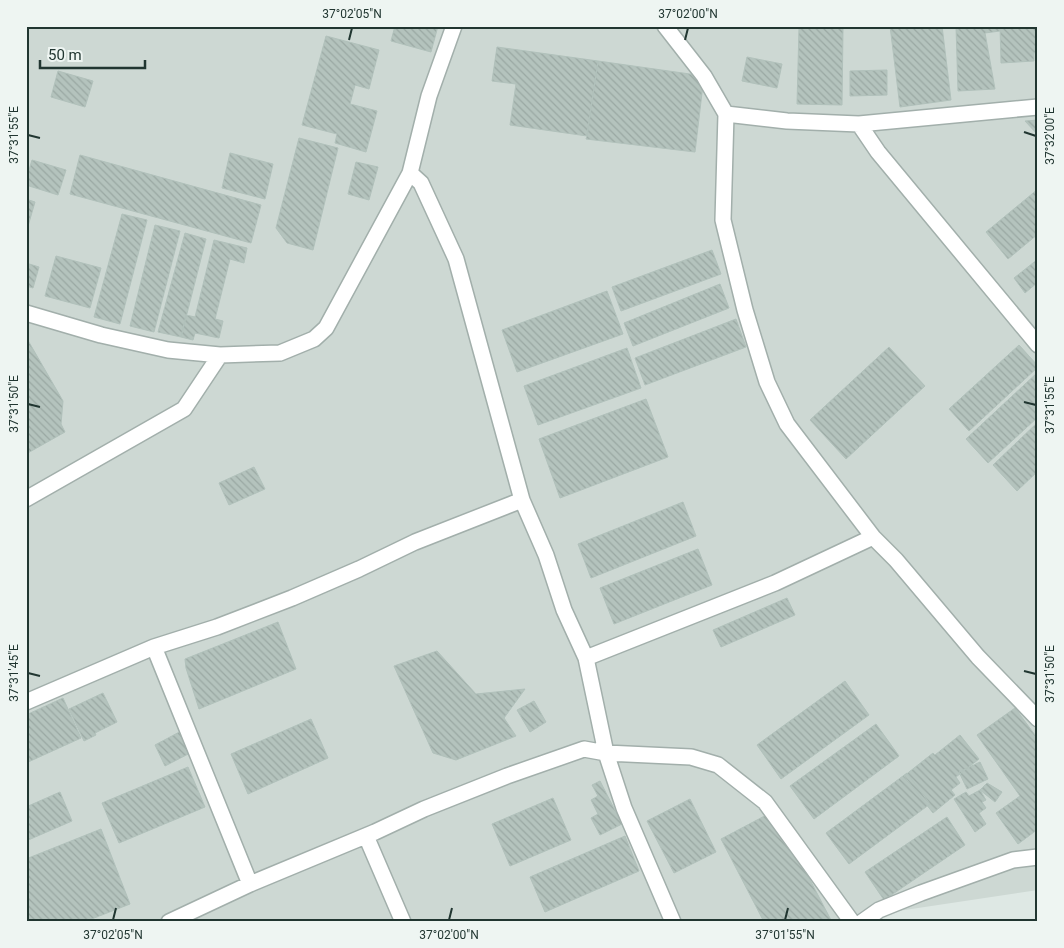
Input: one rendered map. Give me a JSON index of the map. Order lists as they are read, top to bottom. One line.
{"scale_bar":"50 m","coordinates":["37°02'05\"N","37°02'00\"N","37°31'55\"E","37°32'00\"E","37°31'50\"E","37°31'45\"E","37°01'55\"N"]}
